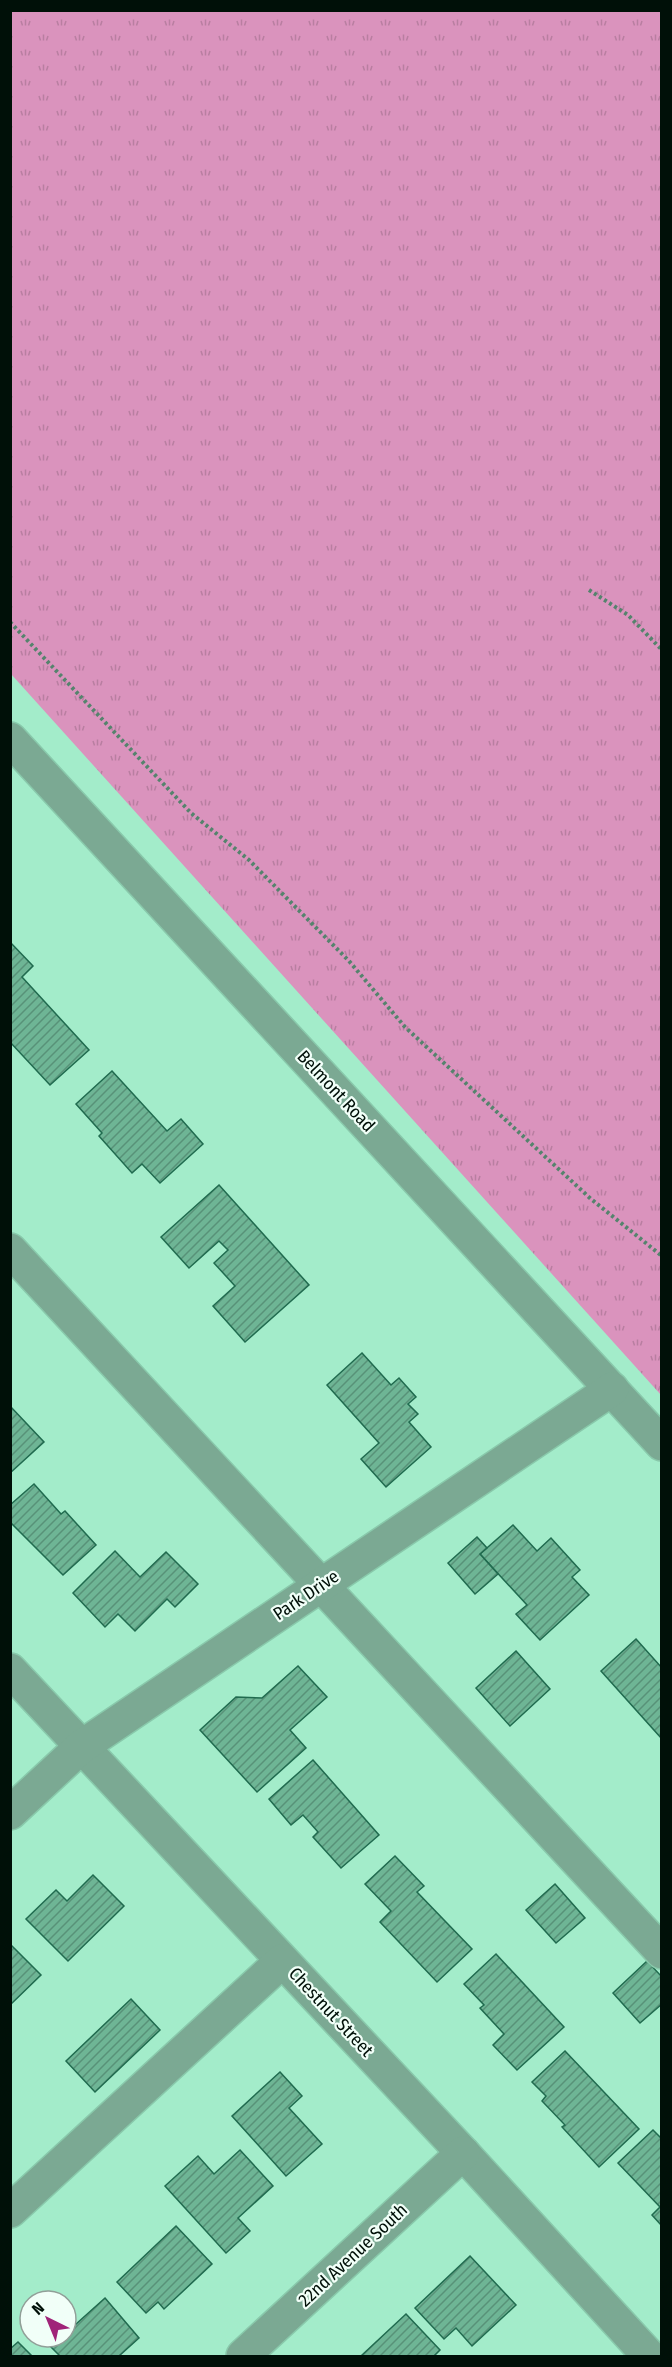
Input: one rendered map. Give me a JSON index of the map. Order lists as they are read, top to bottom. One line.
{"streets":{"street":["Belmont Road","Park Drive","Chestnut Street","22nd Avenue South"]},"crossings":[["Belmont Road","Park Drive"],["Park Drive","Chestnut Street"],["Chestnut Street","22nd Avenue South"]],"north":"top left"}
